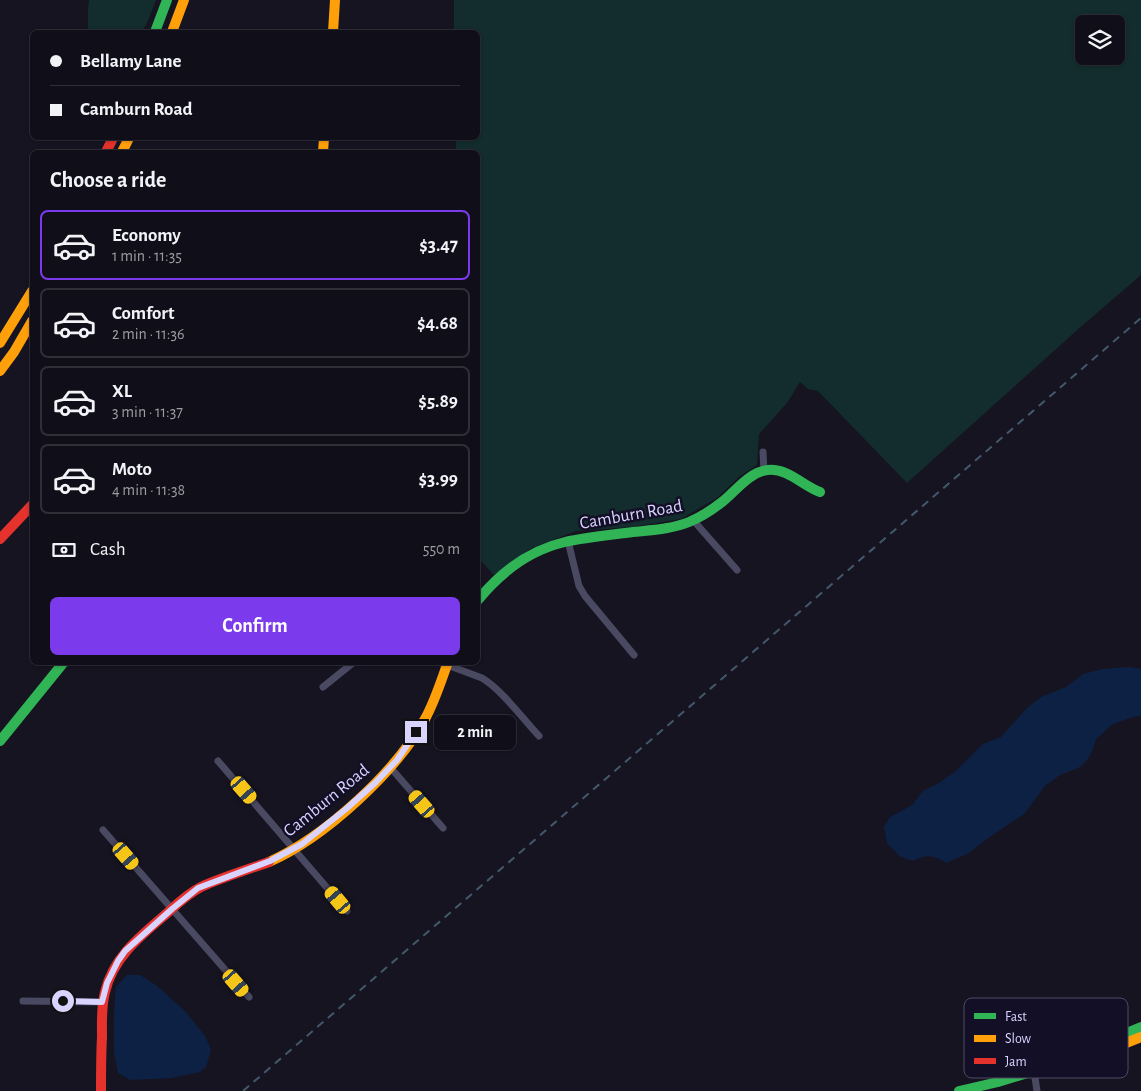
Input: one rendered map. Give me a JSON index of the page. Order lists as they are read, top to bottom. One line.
{"streets":{"main road":["Camburn Road"]},"legend":["Fast","Slow","Jam"],"page":{"banner":["Bellamy Lane","Camburn Road"],"heading":"Choose a ride","list":[{"name":"Economy","note":"1 min · 11:35","value":"$3.47"},{"name":"Comfort","note":"2 min · 11:36","value":"$4.68"},{"name":"XL","note":"3 min · 11:37","value":"$5.89"},{"name":"Moto","note":"4 min · 11:38","value":"$3.99"}],"pay":["Cash","550 m"],"buttons":"Confirm","bubble":"2 min"}}
